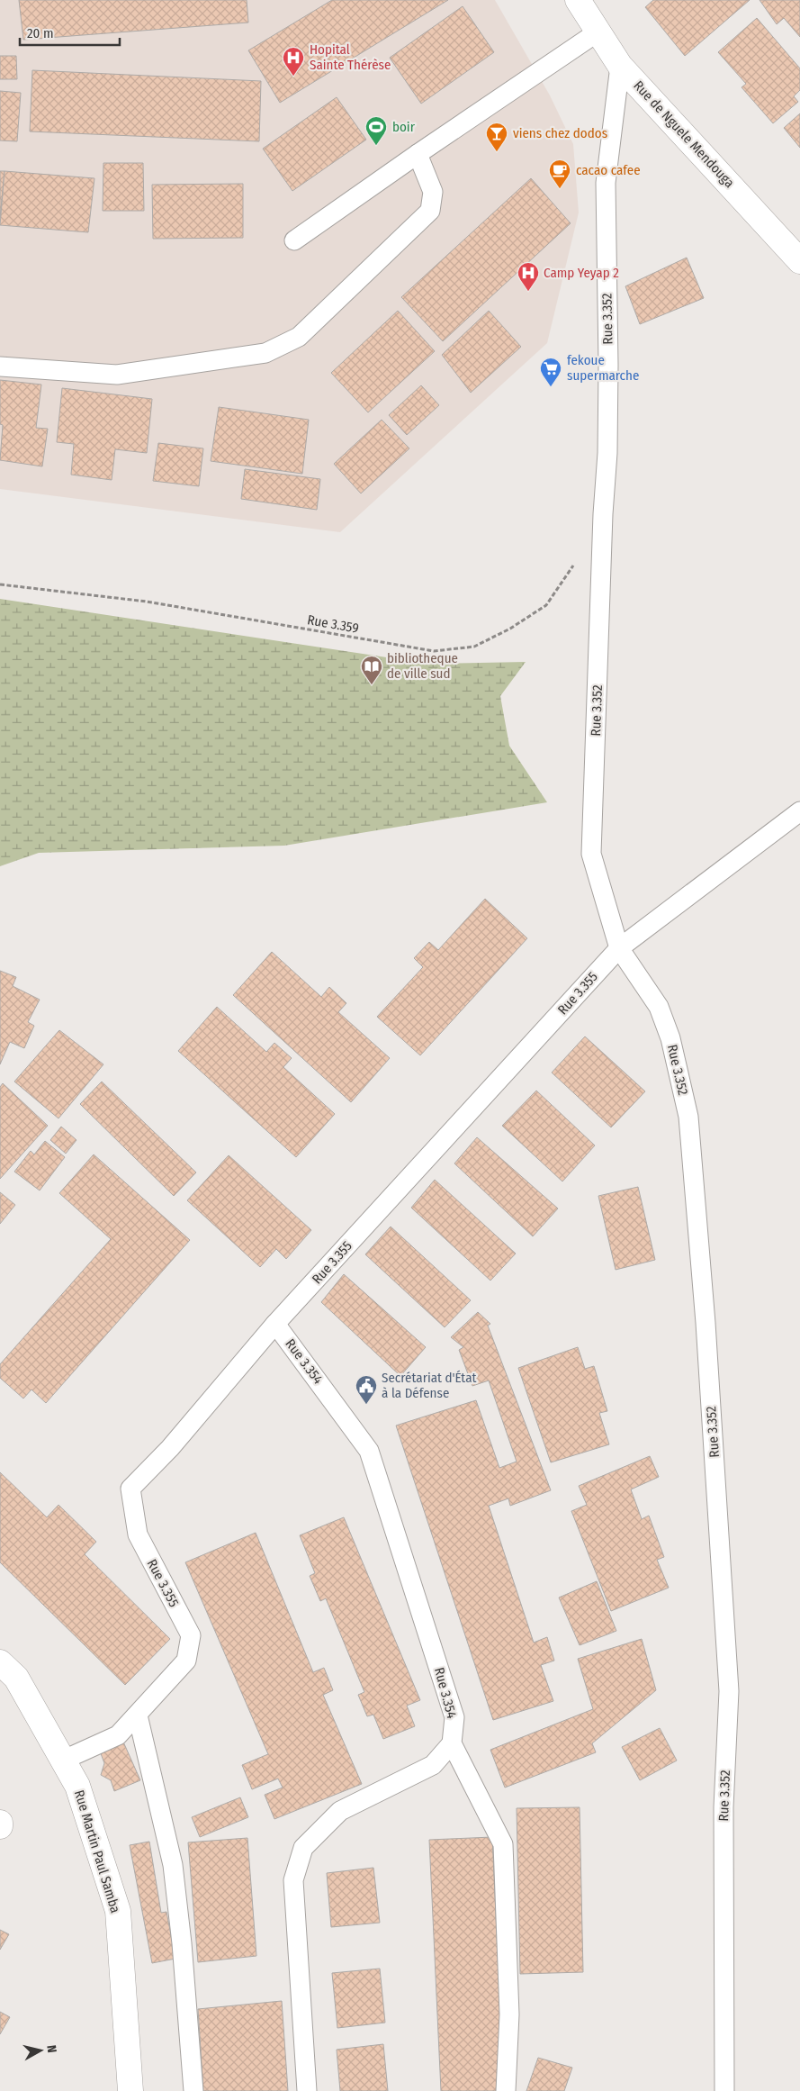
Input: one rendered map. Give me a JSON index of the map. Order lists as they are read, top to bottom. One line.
{"streets":{"main road":["Rue de Nguele Mendouga","Rue Martin Paul Samba"],"lane":["Rue 3.352","Rue 3.355","Rue 3.354"],"path":["Rue 3.359"]},"crossings":[["Rue de Nguele Mendouga","Rue 3.352"],["Rue 3.352","Rue 3.355"],["Rue 3.355","Rue 3.354"],["Rue 3.355","Rue Martin Paul Samba"]],"places":{"hospital":["Hopital Sainte Thérèse","Camp Yeyap 2"],"sports":["boir"],"bar":["viens chez dodos"],"cafe":["cacao cafee"],"supermarket":["fekoue supermarche"],"library":["bibliotheque de ville sud"],"public building":["Secrétariat d'État à la Défense"]},"scale_bar":"20 m","north":"right"}
